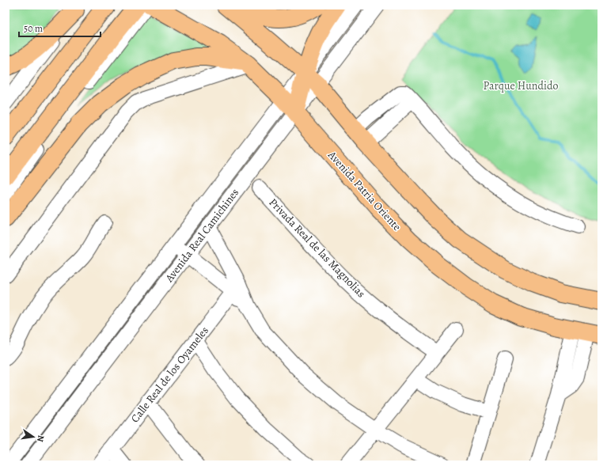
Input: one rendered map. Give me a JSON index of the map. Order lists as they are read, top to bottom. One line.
{"streets":{"main road":["Avenida Patria Oriente"],"street":["Avenida Real Camichines","Privada Real de las Magnolias","Calle Real de los Oyameles"]},"crossings":[["Avenida Patria Oriente","Avenida Real Camichines"]],"parks":["Parque Hundido"],"scale_bar":"50 m","north":"right"}
